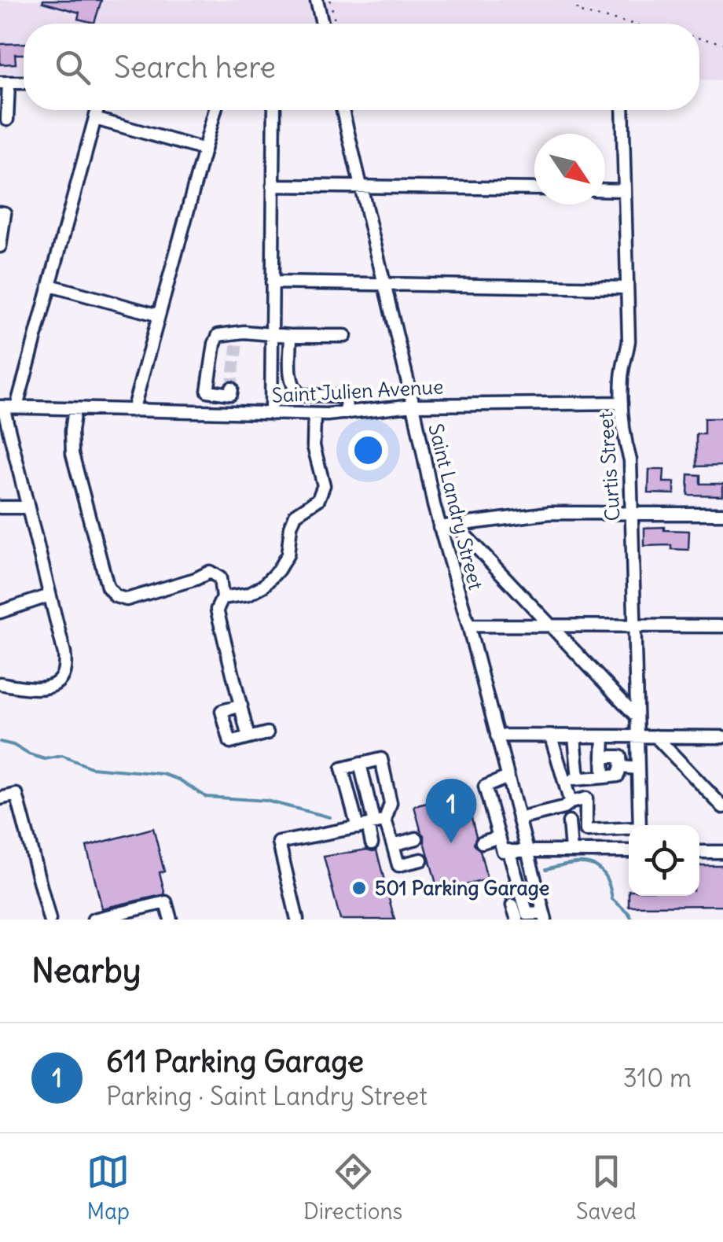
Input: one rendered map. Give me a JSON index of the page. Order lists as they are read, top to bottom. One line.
{"streets":{"street":["Saint Julien Avenue","Curtis Street","Saint Landry Street"]},"crossings":[["Saint Julien Avenue","Curtis Street"],["Saint Julien Avenue","Saint Landry Street"]],"places":["501 Parking Garage"],"north":"bottom right","page":{"search":"Search here","pins":"1","heading":"Nearby","list":[{"mark":"1","name":"611 Parking Garage","note":"Parking · Saint Landry Street","value":"310 m"}],"nav":["Map","Directions","Saved"]}}
